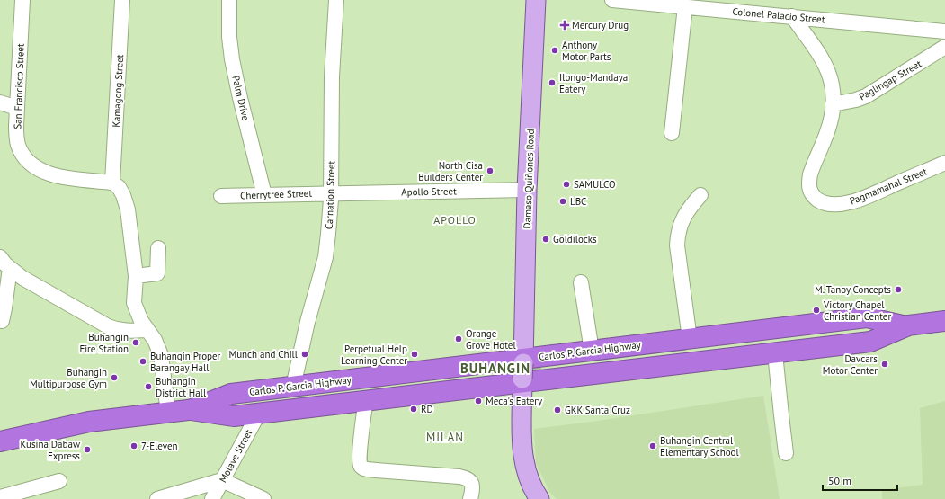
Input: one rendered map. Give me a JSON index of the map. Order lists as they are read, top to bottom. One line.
{"streets":{"highway":["Carlos P. Garcia Highway"],"main road":["Damaso Quiñones Road"],"street":["Colonel Palacio Street","Paglingap Street","San Francisco Street","Kamagong Street","Palm Drive","Pagmamahal Street","Apollo Street","Cherrytree Street","Carnation Street","Molave Street"]},"crossings":[["Colonel Palacio Street","Pagmamahal Street"],["Paglingap Street","Pagmamahal Street"],["San Francisco Street","Kamagong Street"],["Palm Drive","Cherrytree Street"],["Damaso Quiñones Road","Apollo Street"],["Damaso Quiñones Road","Carlos P. Garcia Highway"],["Apollo Street","Cherrytree Street"],["Apollo Street","Carnation Street"],["Cherrytree Street","Carnation Street"],["Carnation Street","Carlos P. Garcia Highway"],["Carlos P. Garcia Highway","Molave Street"]],"districts":["APOLLO","BUHANGIN","MILAN"],"places":{"health":["Mercury Drug"],"other":["Anthony Motor Parts","Ilongo-Mandaya Eatery","North Cisa Builders Center","SAMULCO","LBC","Goldilocks","M. Tanoy Concepts","Victory Chapel Christian Center","Orange Grove Hotel","Buhangin Fire Station","Munch and Chill","Perpetual Help Learning Center","Buhangin Proper Barangay Hall","Davcars Motor Center","Buhangin Multipurpose Gym","Buhangin District Hall","Meca's Eatery","RD","GKK Santa Cruz","7-Eleven","Buhangin Central Elementary School","Kusina Dabaw Express"]},"scale_bar":"50 m"}
